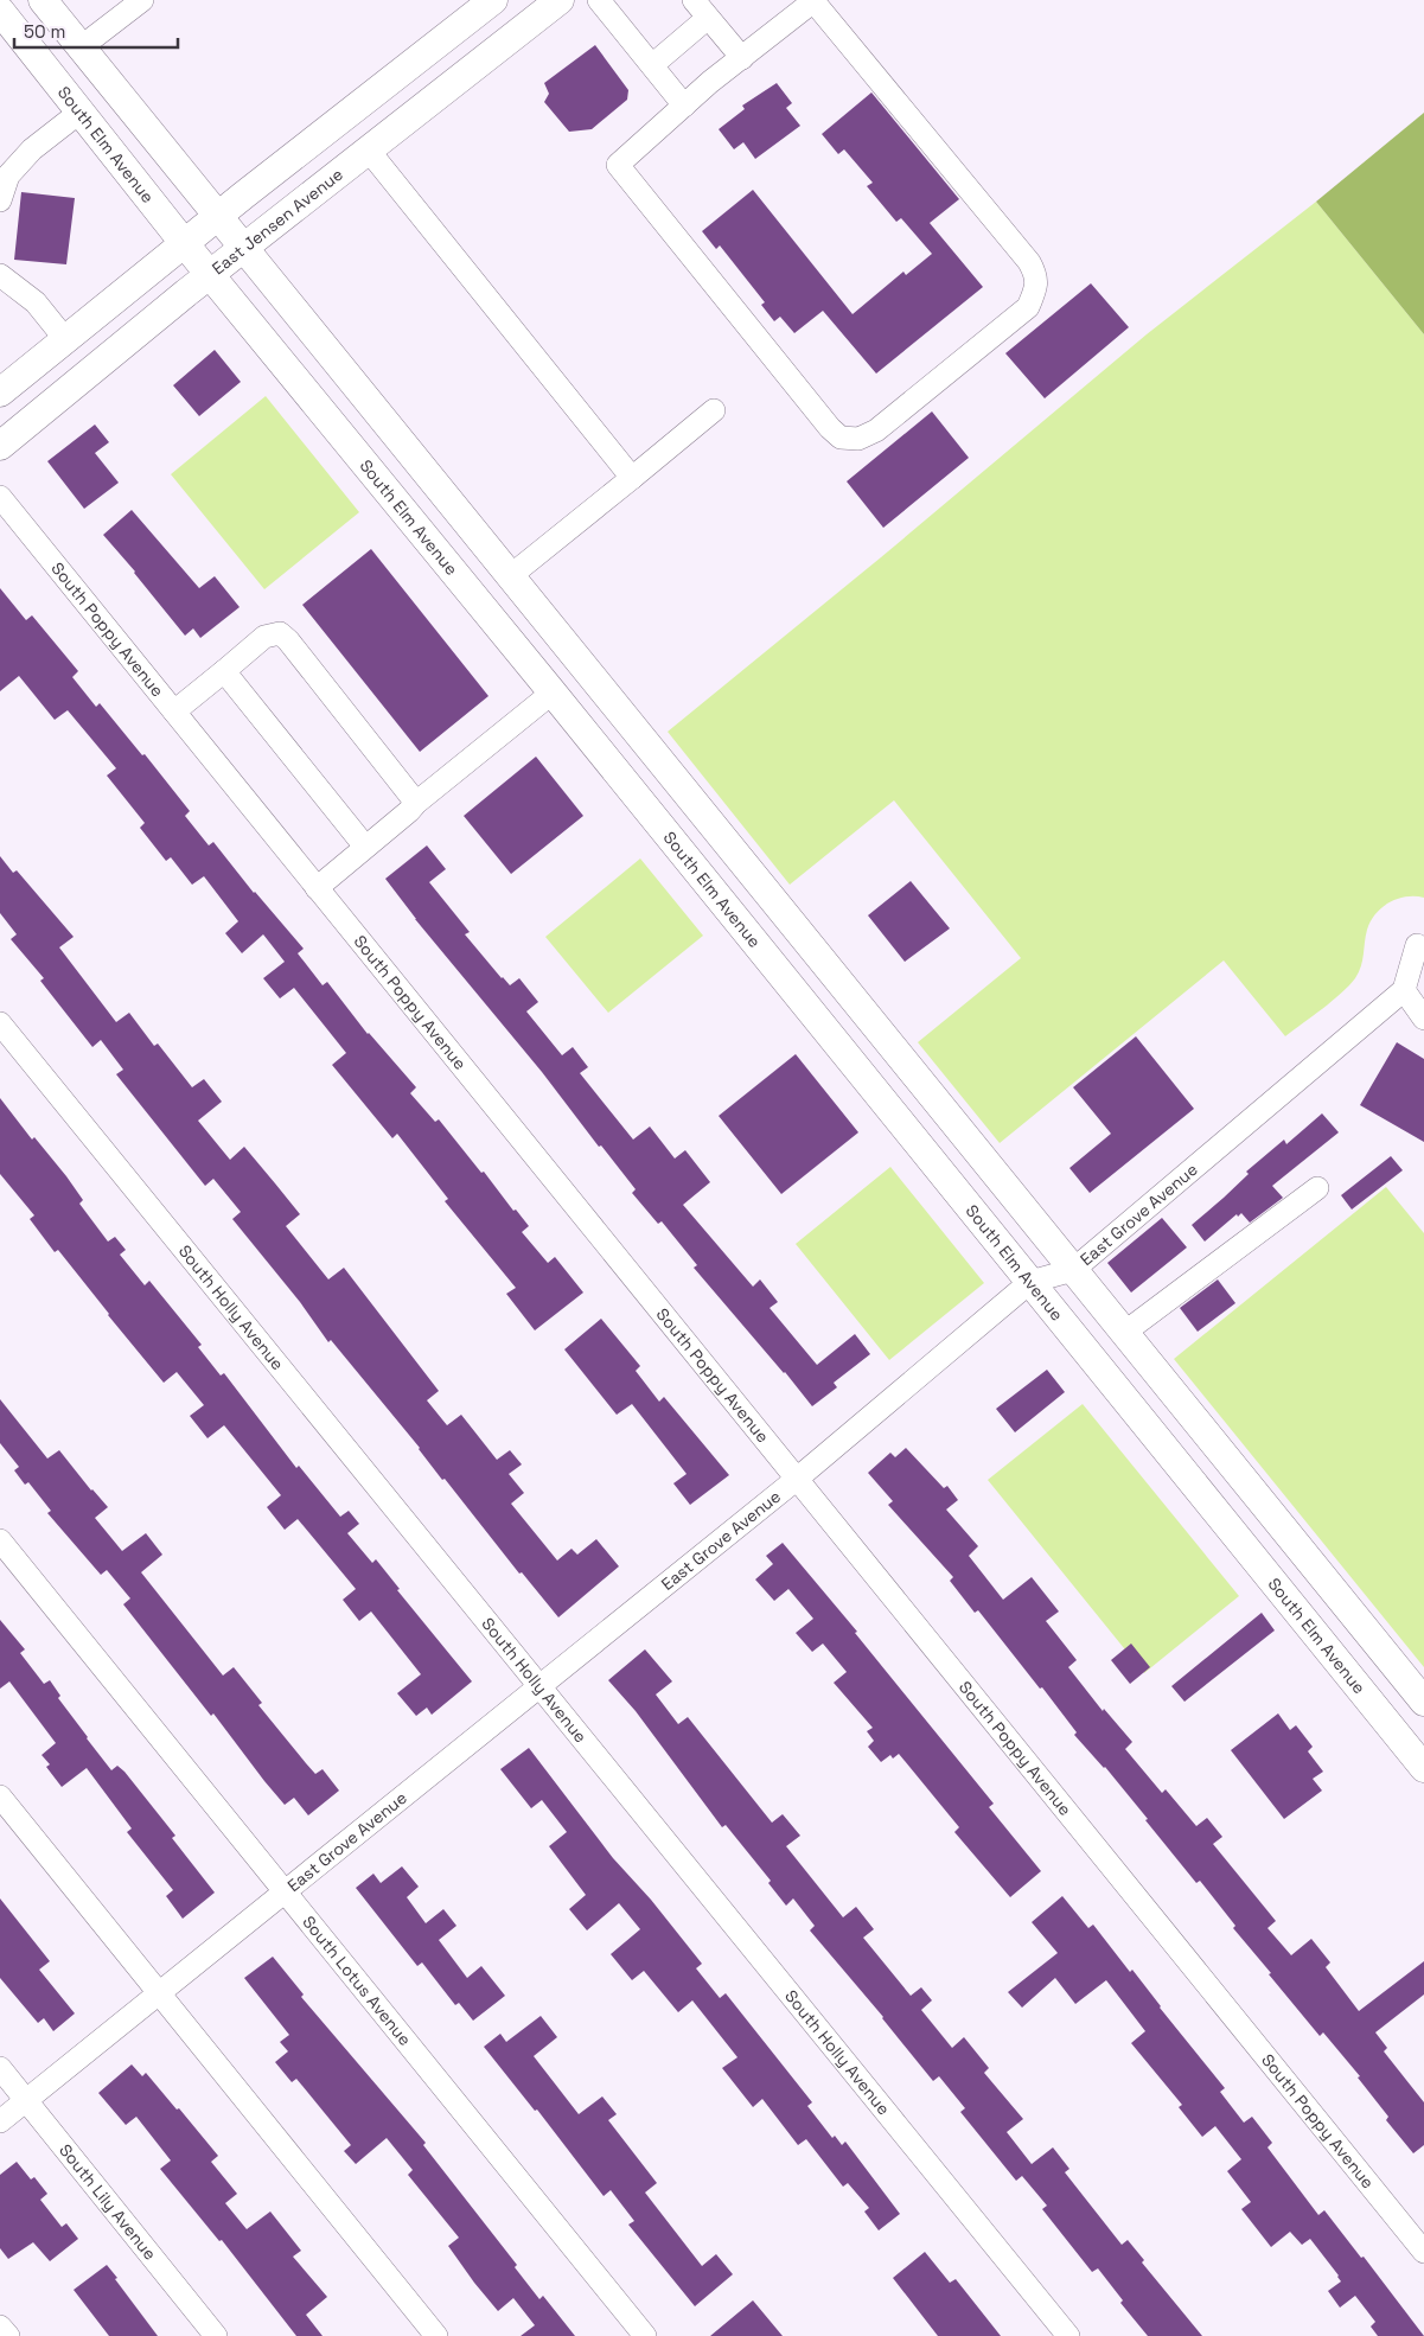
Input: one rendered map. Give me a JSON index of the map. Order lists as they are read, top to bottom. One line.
{"streets":{"main road":["South Elm Avenue","East Jensen Avenue"],"street":["South Poppy Avenue","East Grove Avenue","South Holly Avenue","South Lotus Avenue","South Lily Avenue"]},"crossings":[["South Elm Avenue","East Jensen Avenue"],["South Elm Avenue","East Grove Avenue"],["South Poppy Avenue","East Grove Avenue"],["East Grove Avenue","South Holly Avenue"],["East Grove Avenue","South Lotus Avenue"],["East Grove Avenue","South Lily Avenue"]],"scale_bar":"50 m"}
